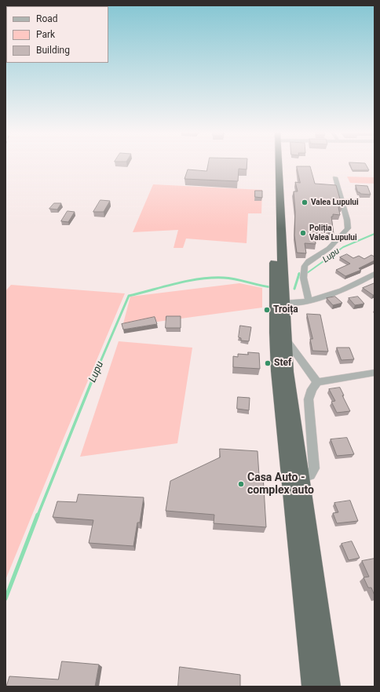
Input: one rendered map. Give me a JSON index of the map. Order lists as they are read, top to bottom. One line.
{"water":["Lupu"],"places":["Valea Lupului","Poliția Valea Lupului","Troița","Stef","Casa Auto - complex auto"],"legend":["Road","Park","Building"]}
